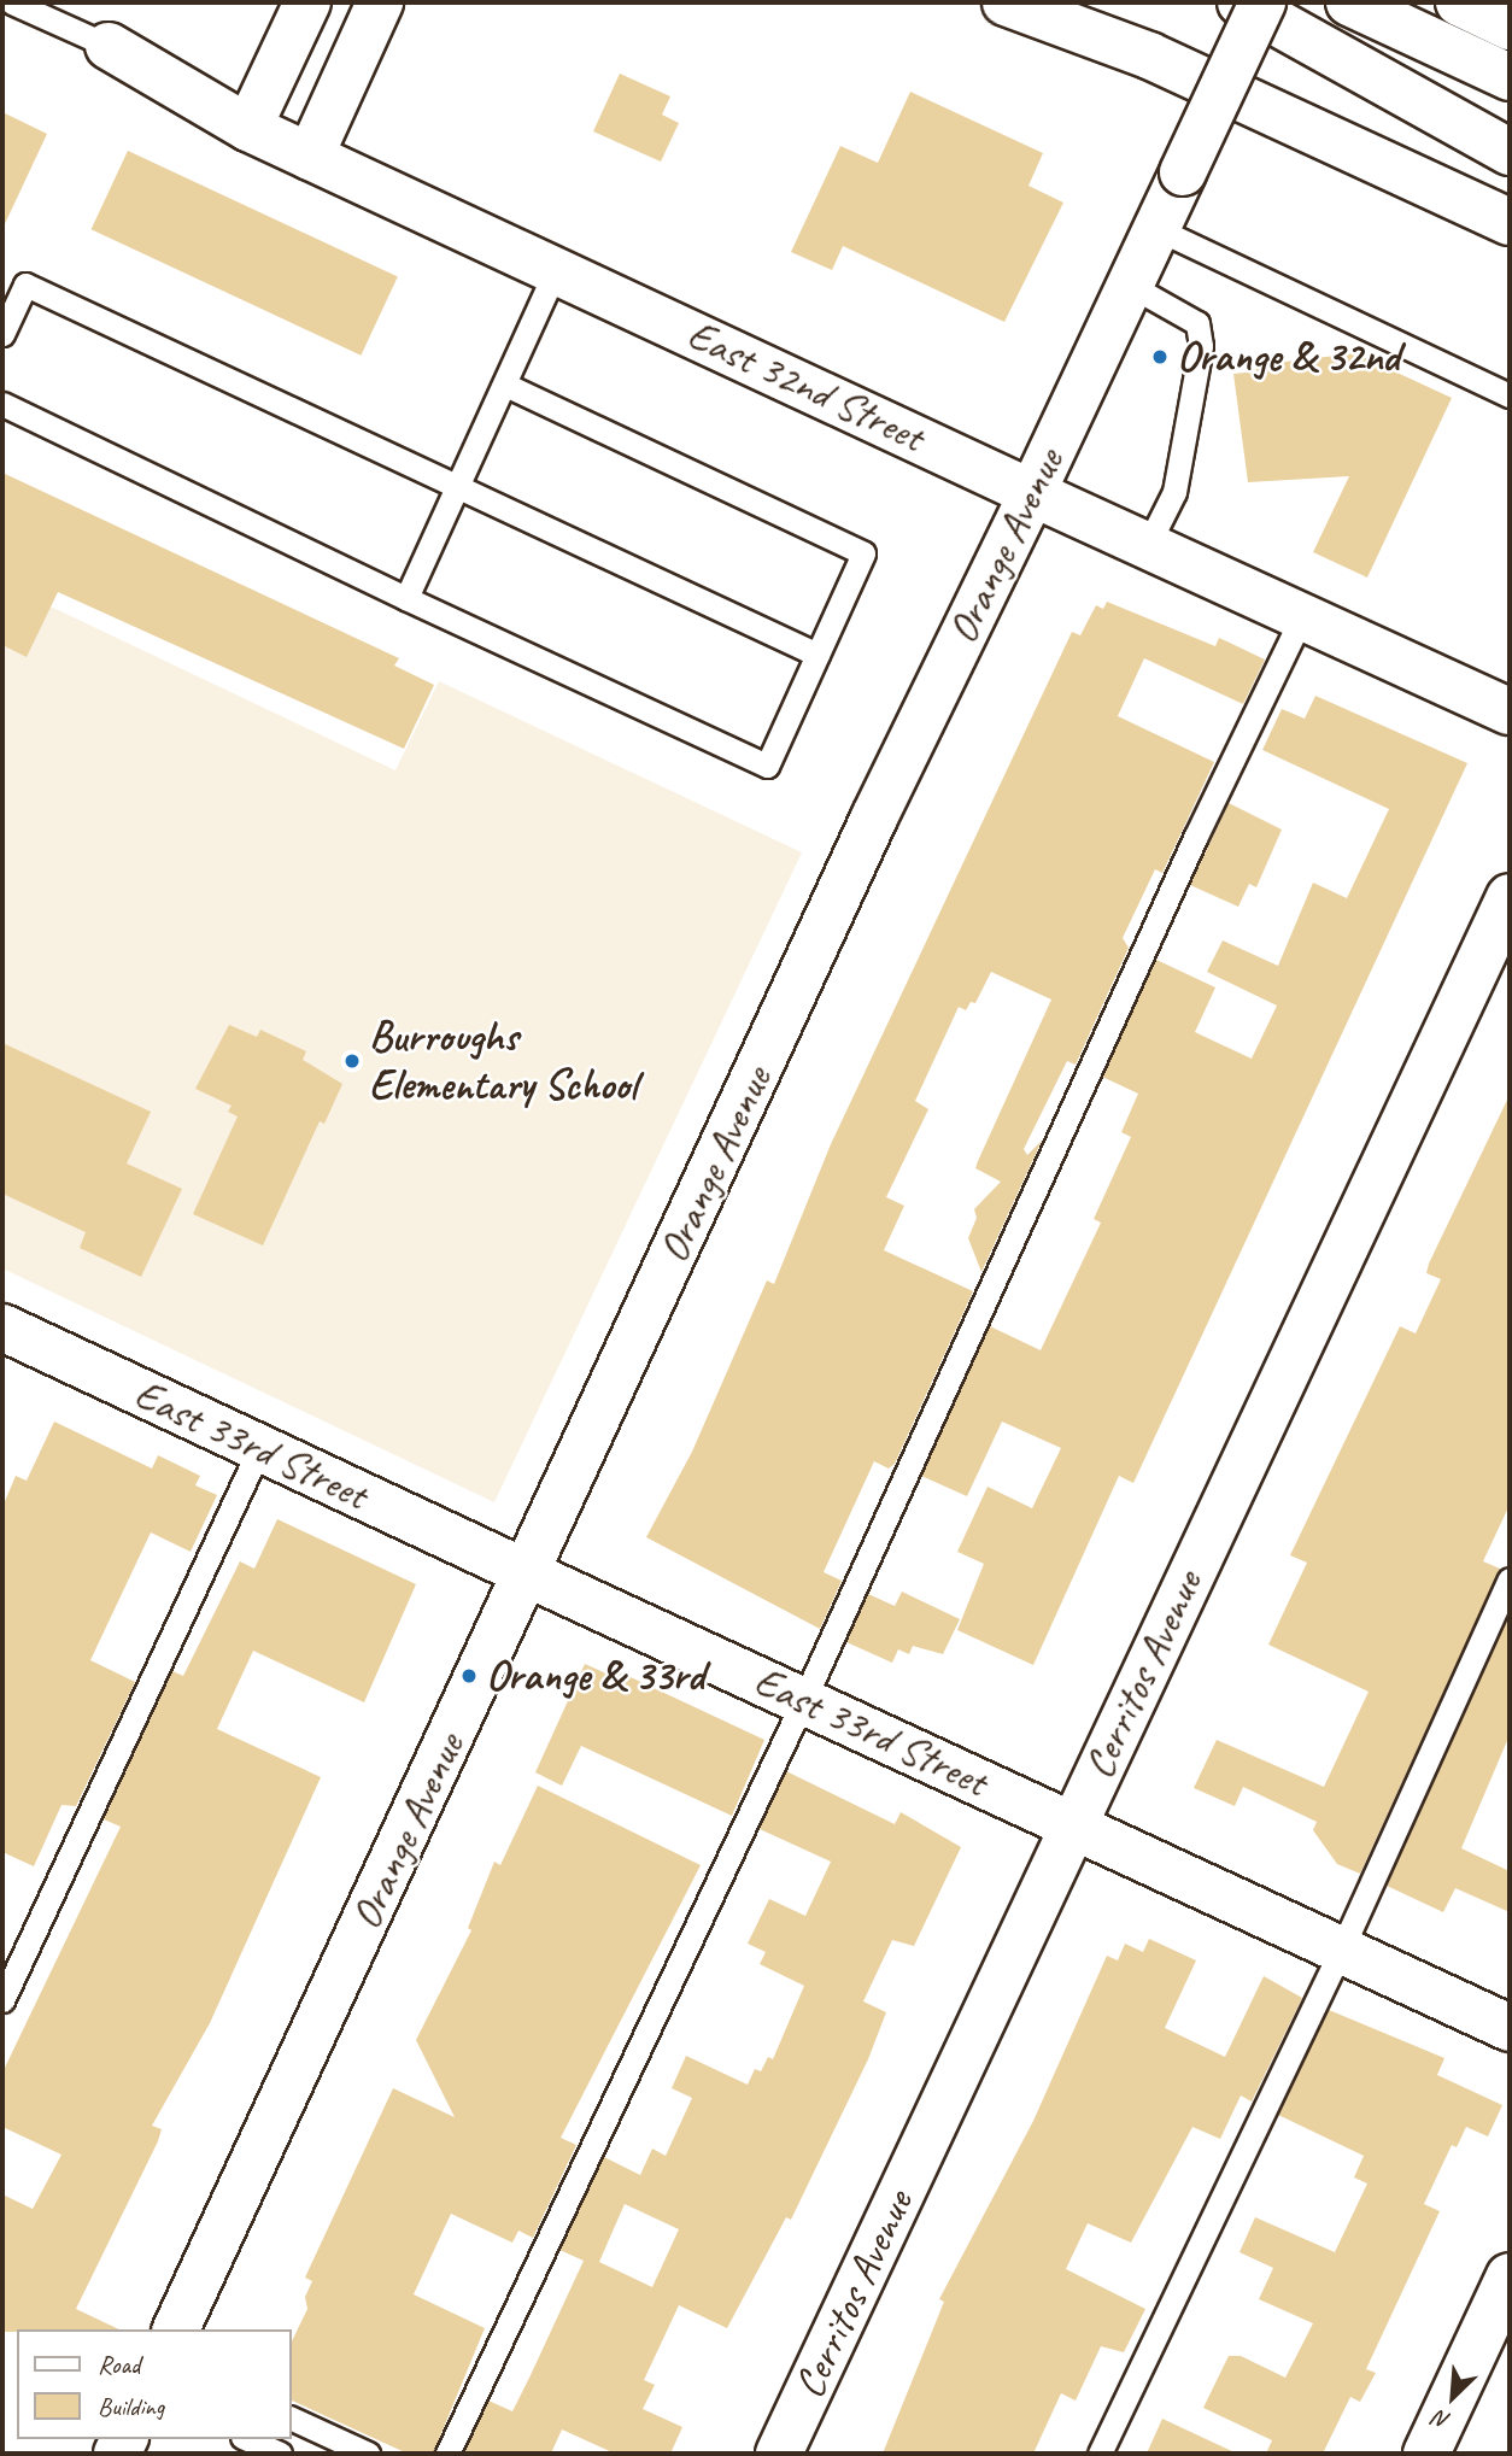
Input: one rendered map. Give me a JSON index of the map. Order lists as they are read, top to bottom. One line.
{"streets":{"main road":["East 32nd Street","Orange Avenue","East 33rd Street","Cerritos Avenue"]},"crossings":[["East 32nd Street","Orange Avenue"],["Orange Avenue","East 33rd Street"],["East 33rd Street","Cerritos Avenue"]],"places":["Orange & 32nd","Burroughs Elementary School","Orange & 33rd"],"legend":["Road","Building"],"north":"bottom left"}
